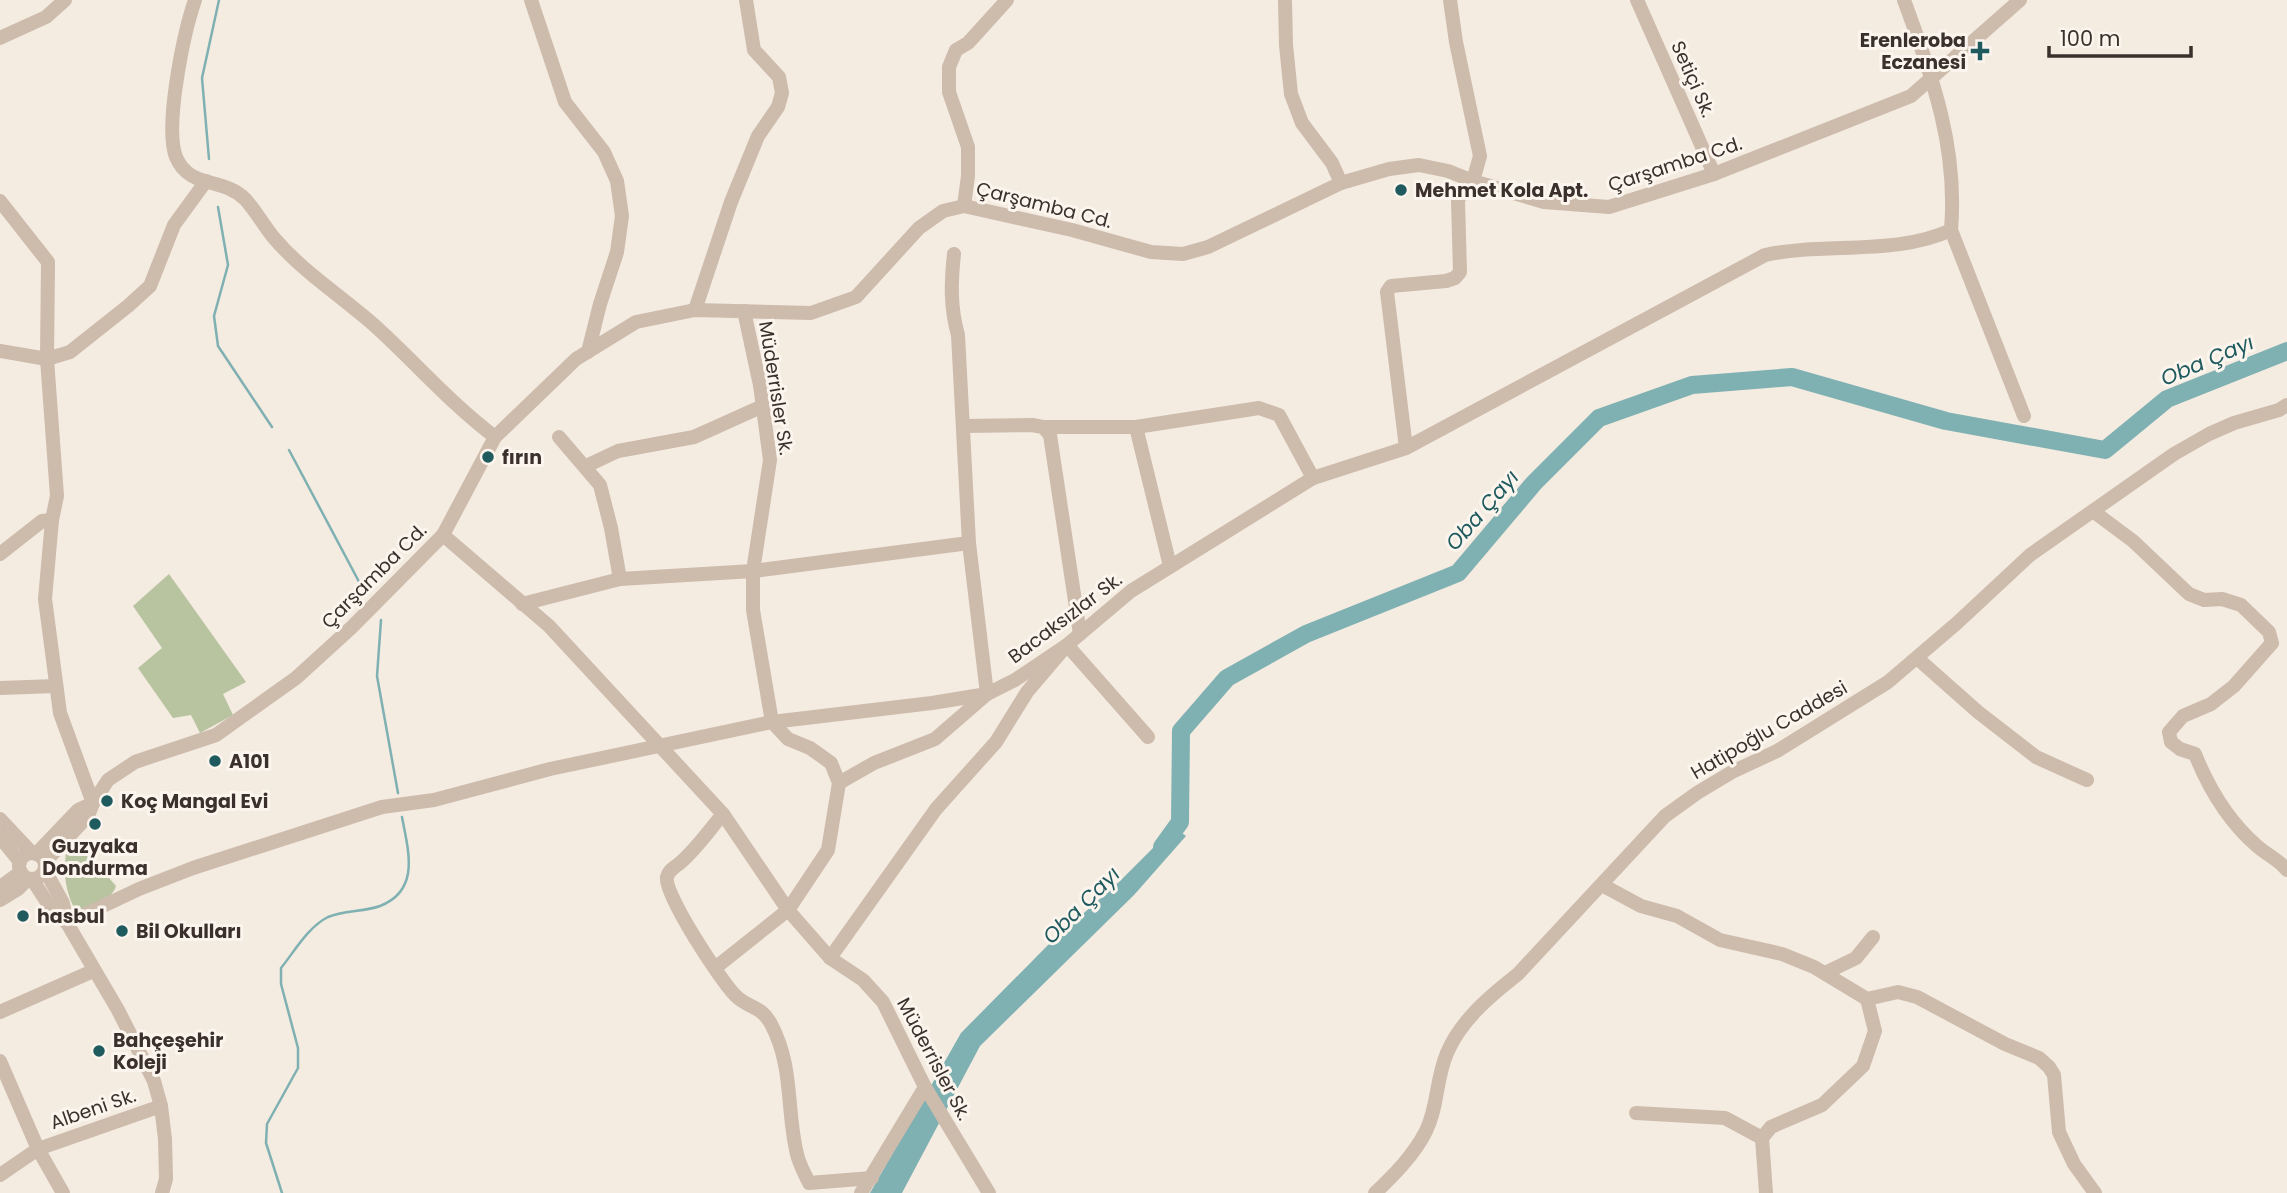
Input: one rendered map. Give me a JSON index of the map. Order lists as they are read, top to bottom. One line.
{"streets":{"street":["Setiçi Sk.","Çarşamba Cd.","Müderrisler Sk.","Bacaksızlar Sk.","Hatipoğlu Caddesi","Albeni Sk."]},"crossings":[["Setiçi Sk.","Çarşamba Cd."],["Çarşamba Cd.","Müderrisler Sk."],["Çarşamba Cd.","Albeni Sk."]],"water":["Oba Çayı"],"places":{"health":["Erenleroba Eczanesi"],"other":["Mehmet Kola Apt.","fırın","A101","Koç Mangal Evi","Guzyaka Dondurma","hasbul","Bil Okulları","Bahçeşehir Koleji"]},"scale_bar":"100 m"}
